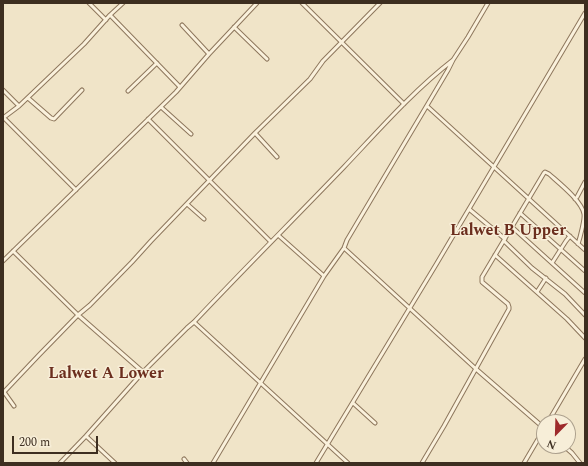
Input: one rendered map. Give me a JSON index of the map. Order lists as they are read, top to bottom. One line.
{"districts":["Lalwet B Upper","Lalwet A Lower"],"scale_bar":"200 m","north":"bottom left"}
